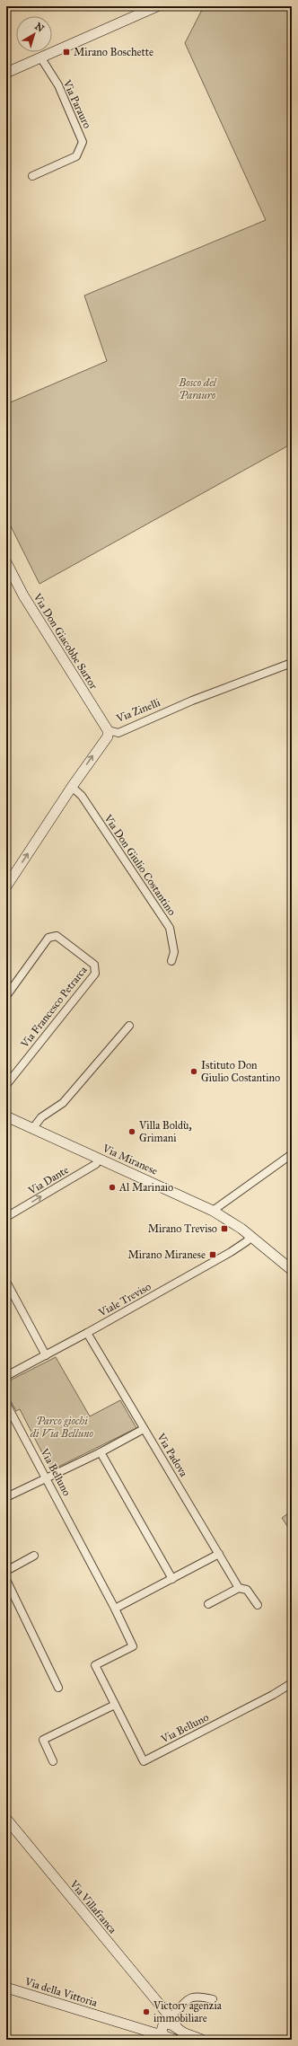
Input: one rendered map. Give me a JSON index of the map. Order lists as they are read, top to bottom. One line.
{"streets":{"main road":["Via Don Giacobbe Sartor","Via Zinelli","Via Miranese","Via Villafranca","Via della Vittoria"],"street":["Via Parauro","Via Don Giulio Costantino","Via Francesco Petrarca","Via Dante","Viale Treviso","Via Padova","Via Belluno"]},"crossings":[["Via Don Giacobbe Sartor","Via Zinelli"],["Via Zinelli","Via Don Giulio Costantino"],["Via Miranese","Via Dante"],["Via Miranese","Viale Treviso"],["Viale Treviso","Via Padova"],["Via Villafranca","Via della Vittoria"]],"one_way":["Via Zinelli","Via Dante"],"parks":["Bosco del Parauro","Parco giochi di Via Belluno"],"places":{"transit":["Mirano Boschette","Mirano Treviso","Mirano Miranese"],"other":["Istituto Don Giulio Costantino","Villa Boldù, Grimani","Al Marinaio","Victory agenzia immobiliare"]},"north":"top right"}
